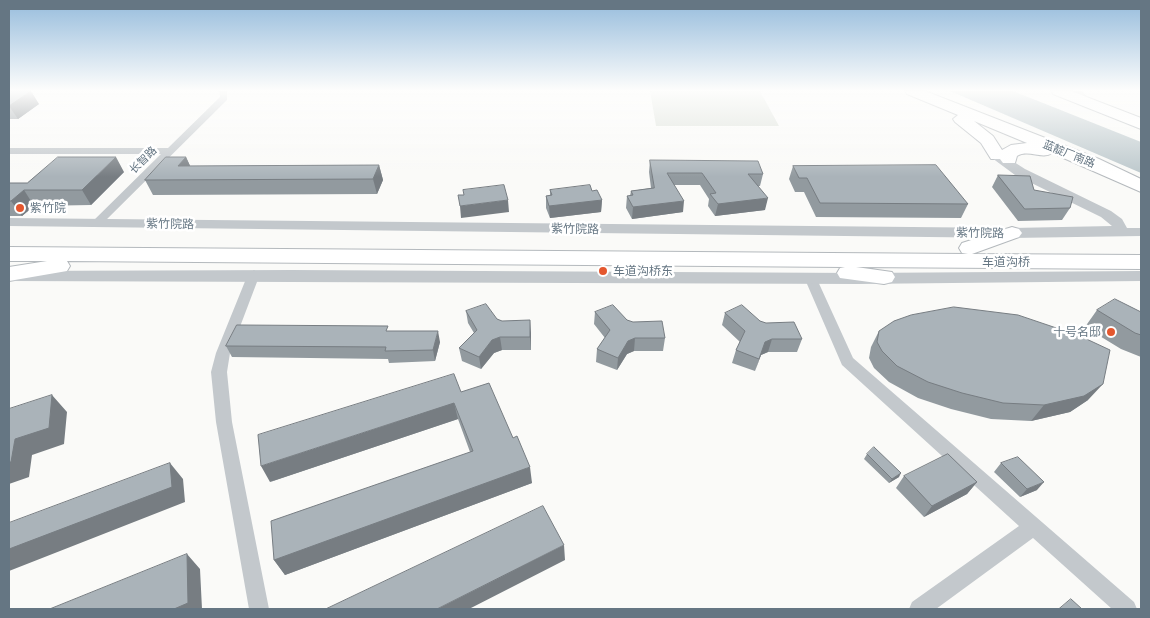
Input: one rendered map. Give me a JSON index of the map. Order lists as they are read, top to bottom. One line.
{"streets":{"highway":["蓝靛厂南路","紫竹院路","车道沟桥"],"street":["长智路"]},"crossings":[["长智路","紫竹院路"],["紫竹院路","车道沟桥"]],"places":["紫竹院","车道沟桥东","十号名邸"]}
